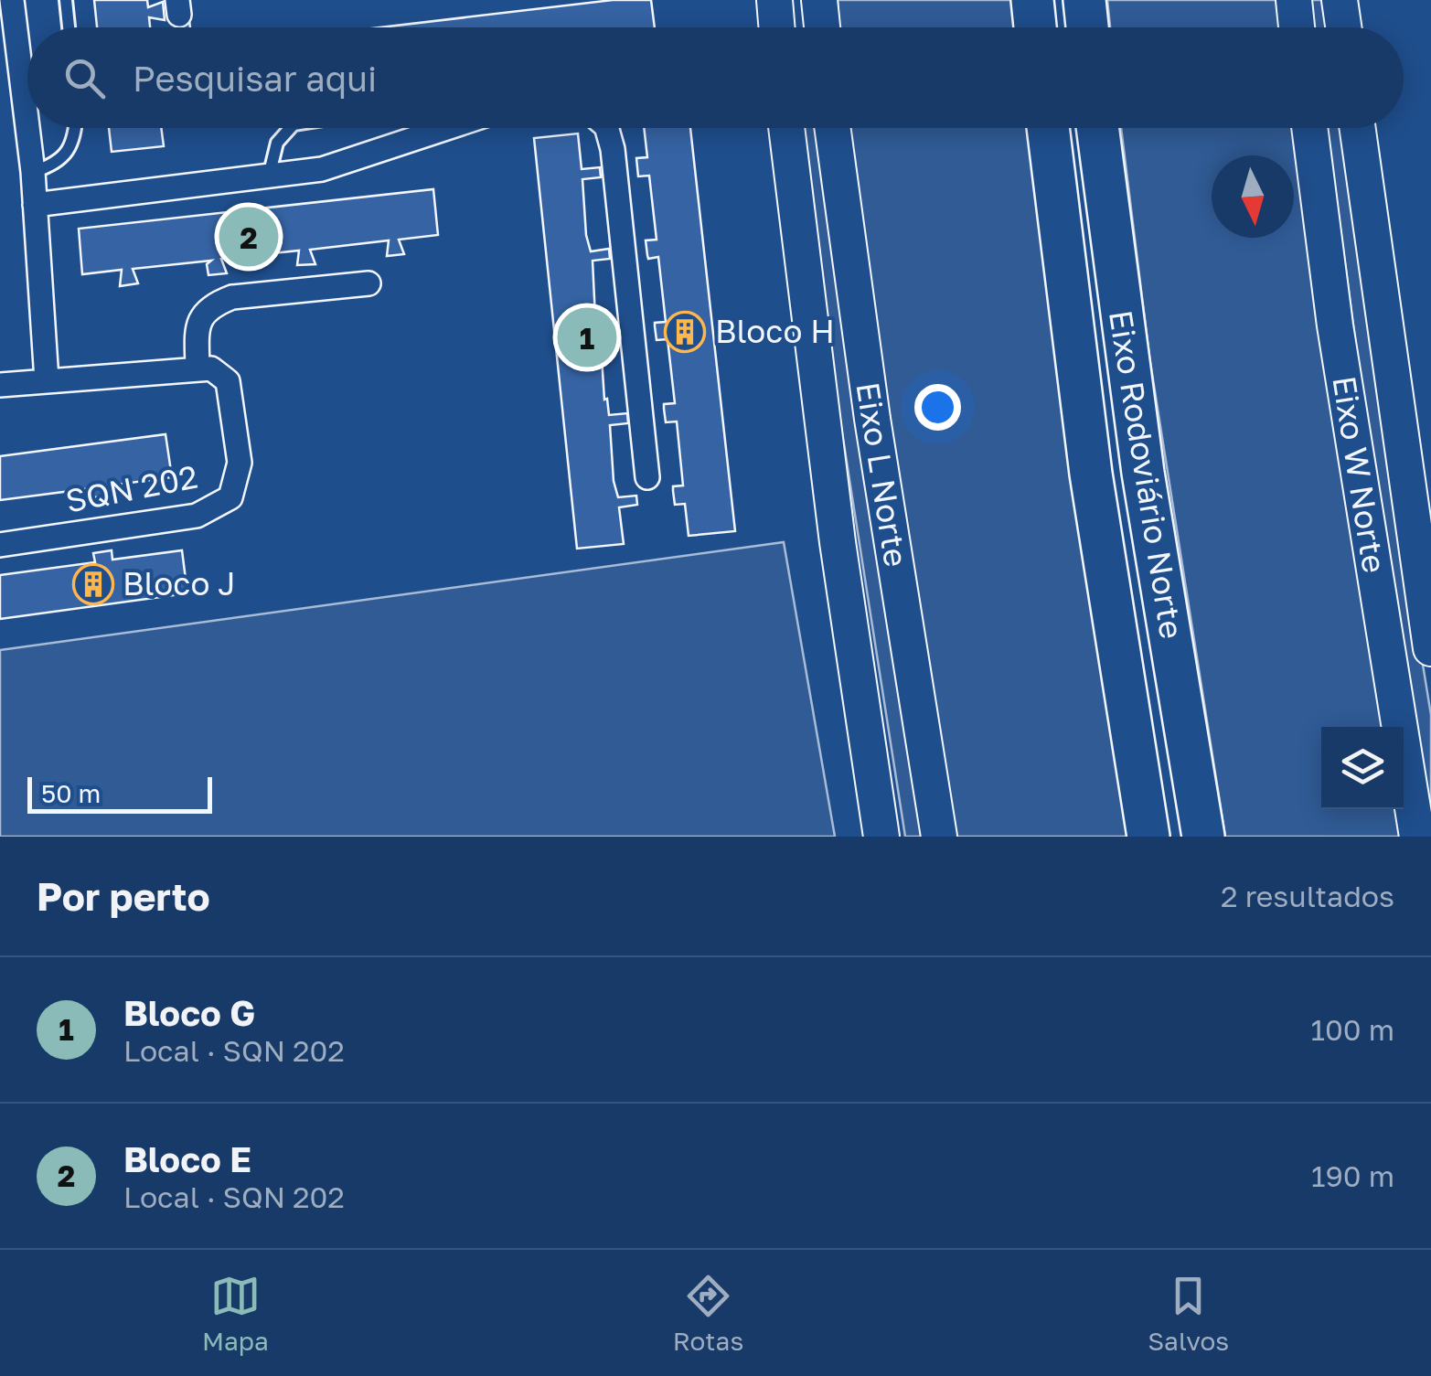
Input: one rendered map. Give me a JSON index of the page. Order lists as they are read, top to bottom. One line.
{"streets":{"highway":["Eixo Rodoviário Norte"],"main road":["Eixo L Norte","Eixo W Norte"],"street":["SQN 202"]},"places":{"building":["Bloco H","Bloco J"]},"scale_bar":"50 m","north":"bottom","page":{"search":"Pesquisar aqui","pins":["2","1"],"scale":"50 m","heading":["Por perto","2 resultados"],"list":[{"mark":"1","name":"Bloco G","note":"Local · SQN 202","value":"100 m"},{"mark":"2","name":"Bloco E","note":"Local · SQN 202","value":"190 m"}],"nav":["Mapa","Rotas","Salvos"]}}
